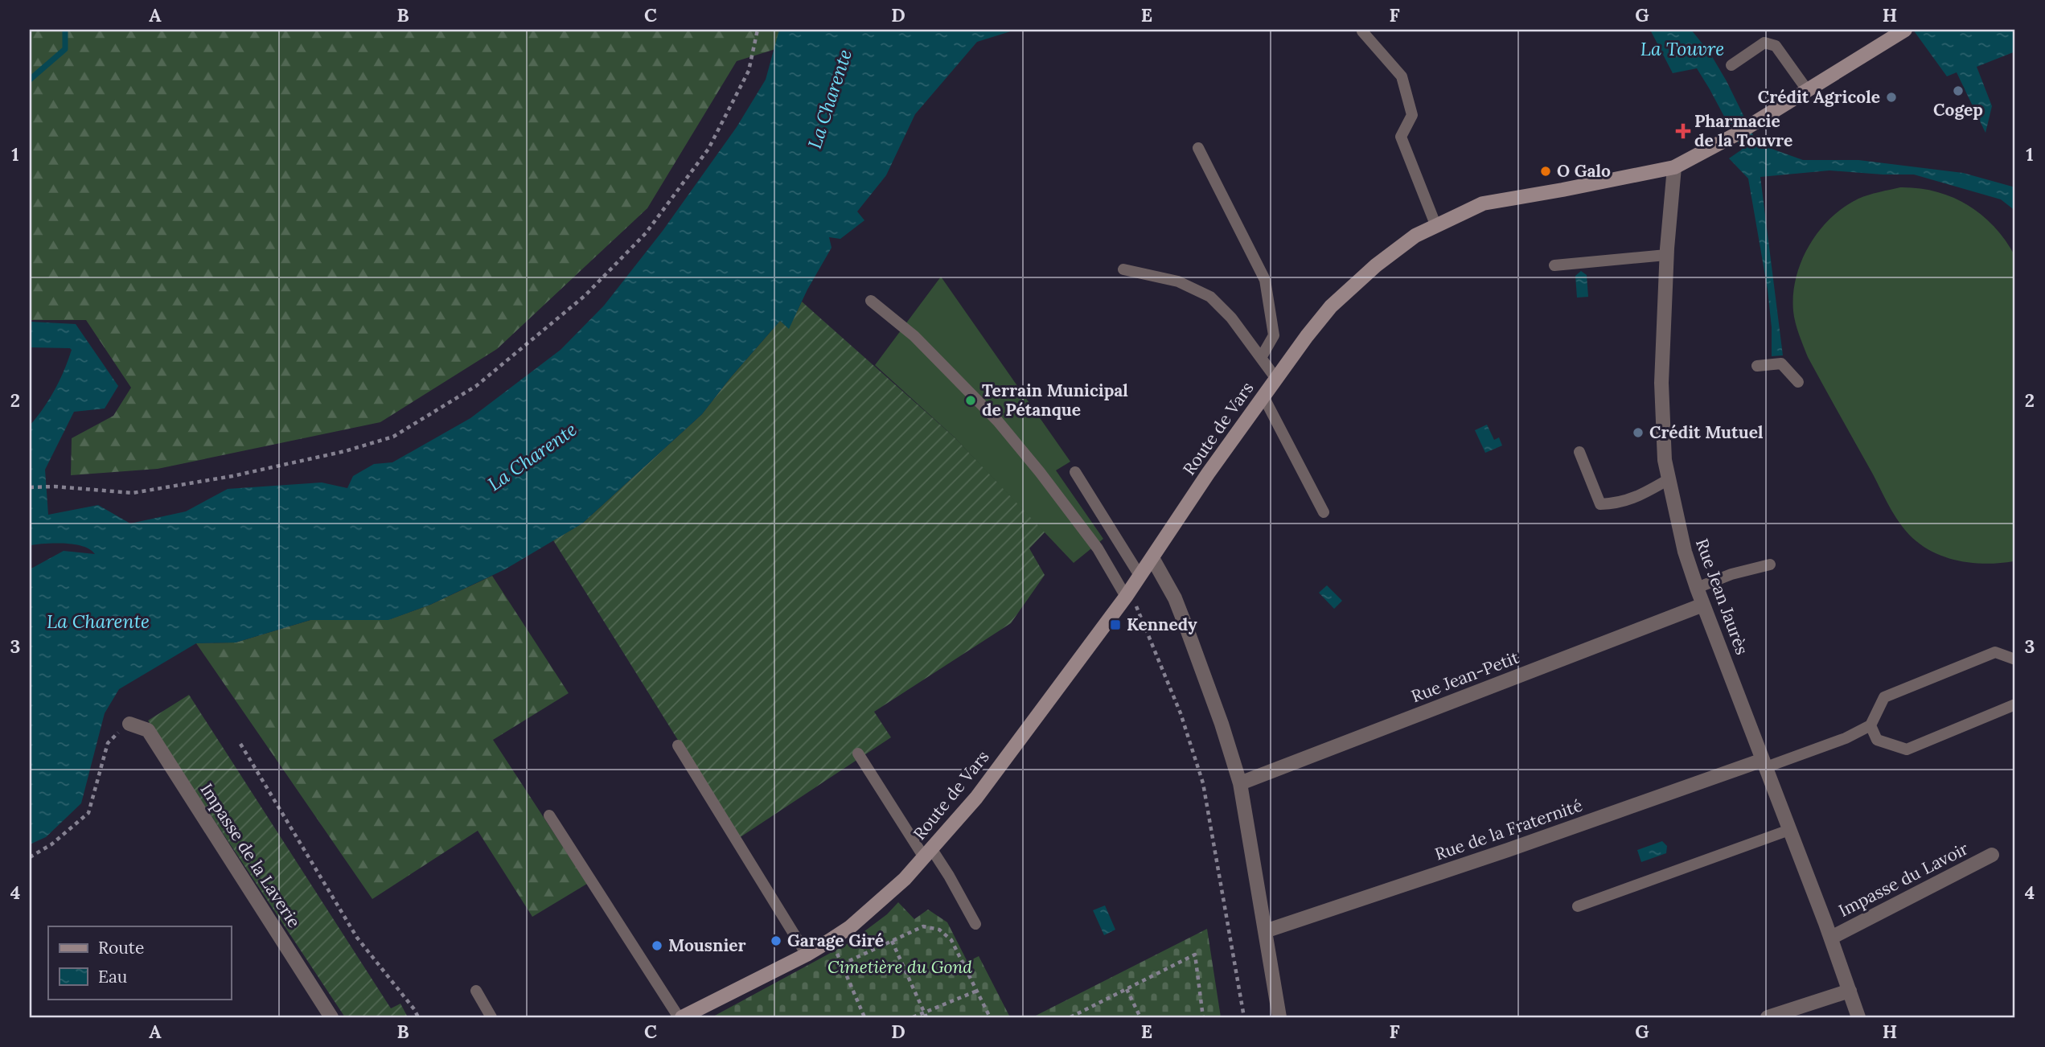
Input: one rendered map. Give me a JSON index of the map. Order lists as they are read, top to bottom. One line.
{"streets":{"main road":["Route de Vars"],"street":["Rue Jean Jaurès","Rue Jean-Petit","Rue de la Fraternité","Impasse de la Laverie","Impasse du Lavoir"]},"crossings":[["Route de Vars","Rue Jean Jaurès"],["Rue Jean Jaurès","Rue Jean-Petit"],["Rue Jean Jaurès","Rue de la Fraternité"],["Rue Jean Jaurès","Impasse du Lavoir"]],"water":["La Touvre","La Charente"],"parks":["Cimetière du Gond"],"places":{"other":["Cogep","Crédit Agricole","O Galo","Terrain Municipal de Pétanque","Crédit Mutuel","Garage Giré","Mousnier"],"health":["Pharmacie de la Touvre"],"transit":["Kennedy"]},"legend":["Route","Eau"],"grid":{"columns":["A","B","C","D","E","F","G","H"],"rows":["1","2","3","4"]}}
